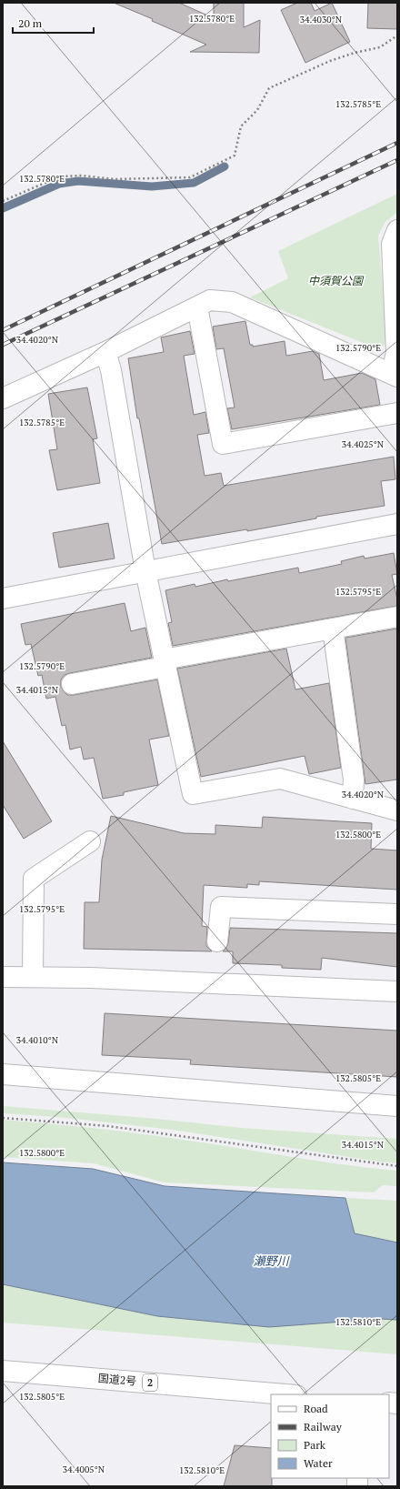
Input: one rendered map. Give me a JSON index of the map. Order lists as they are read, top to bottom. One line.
{"streets":{"main road":["国道2号","2"]},"water":["瀬野川"],"parks":["中須賀公園"],"legend":["Road","Railway","Park","Water"],"scale_bar":"20 m","coordinates":["132.5780°E","34.4030°N","132.5785°E","34.4020°N","132.5790°E","34.4025°N","132.5795°E","34.4015°N","132.5800°E","34.4010°N","132.5805°E","132.5810°E","34.4005°N"]}
